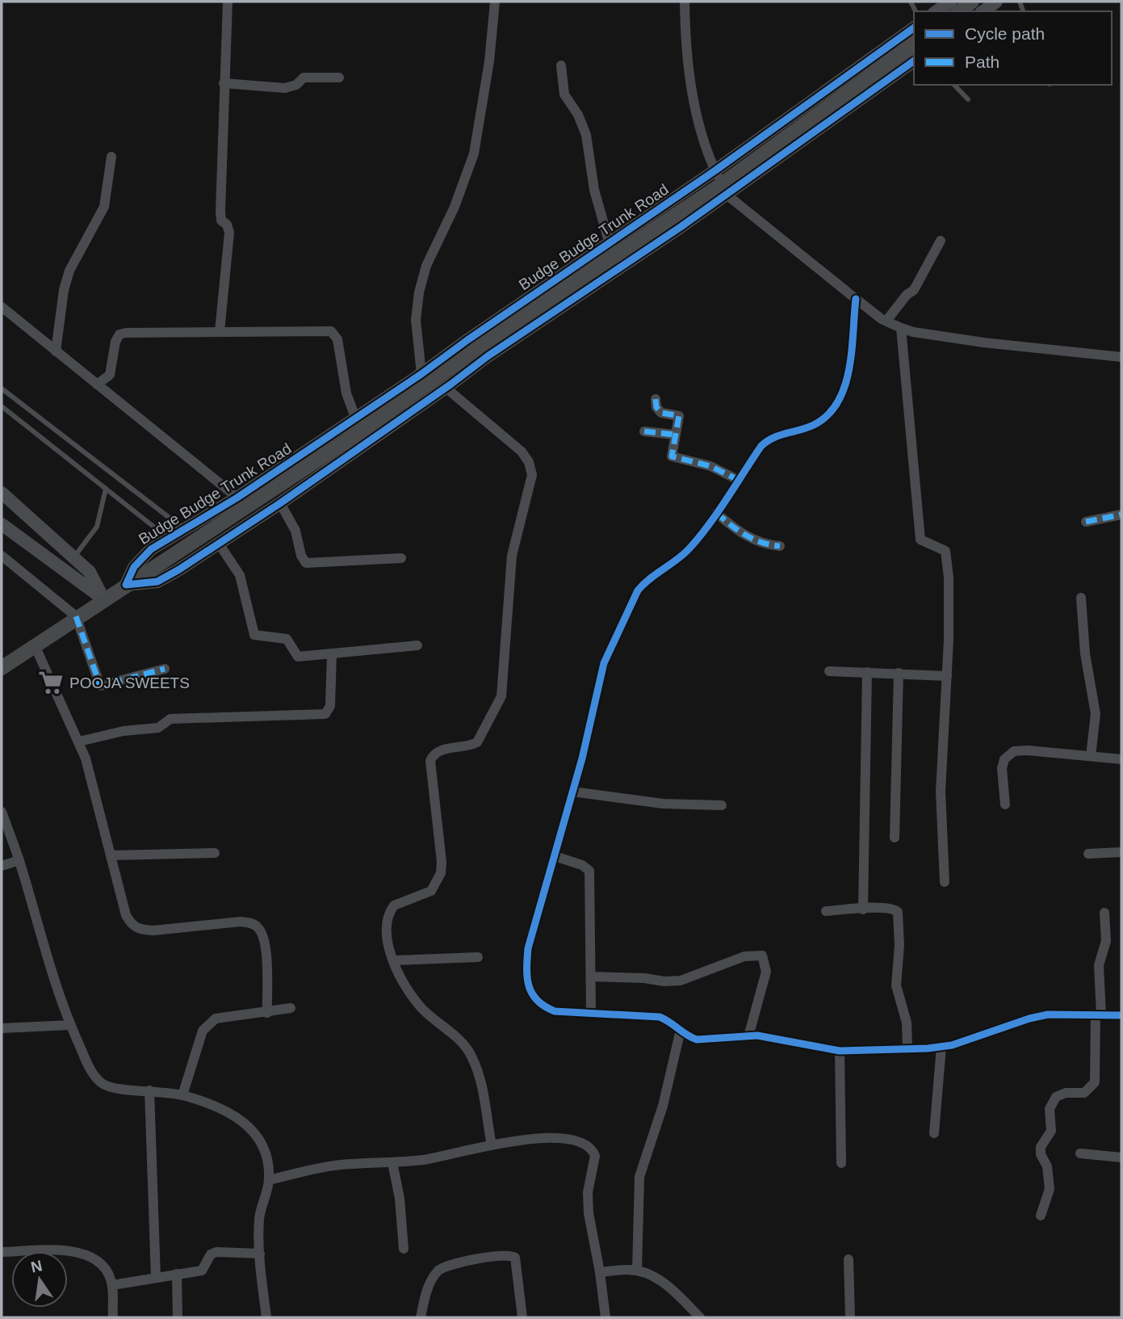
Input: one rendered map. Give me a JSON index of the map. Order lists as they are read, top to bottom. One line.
{"streets":{"street":["Budge Budge Trunk Road"]},"places":{"supermarket":["POOJA SWEETS"]},"legend":["Cycle path","Path"],"north":"top"}
